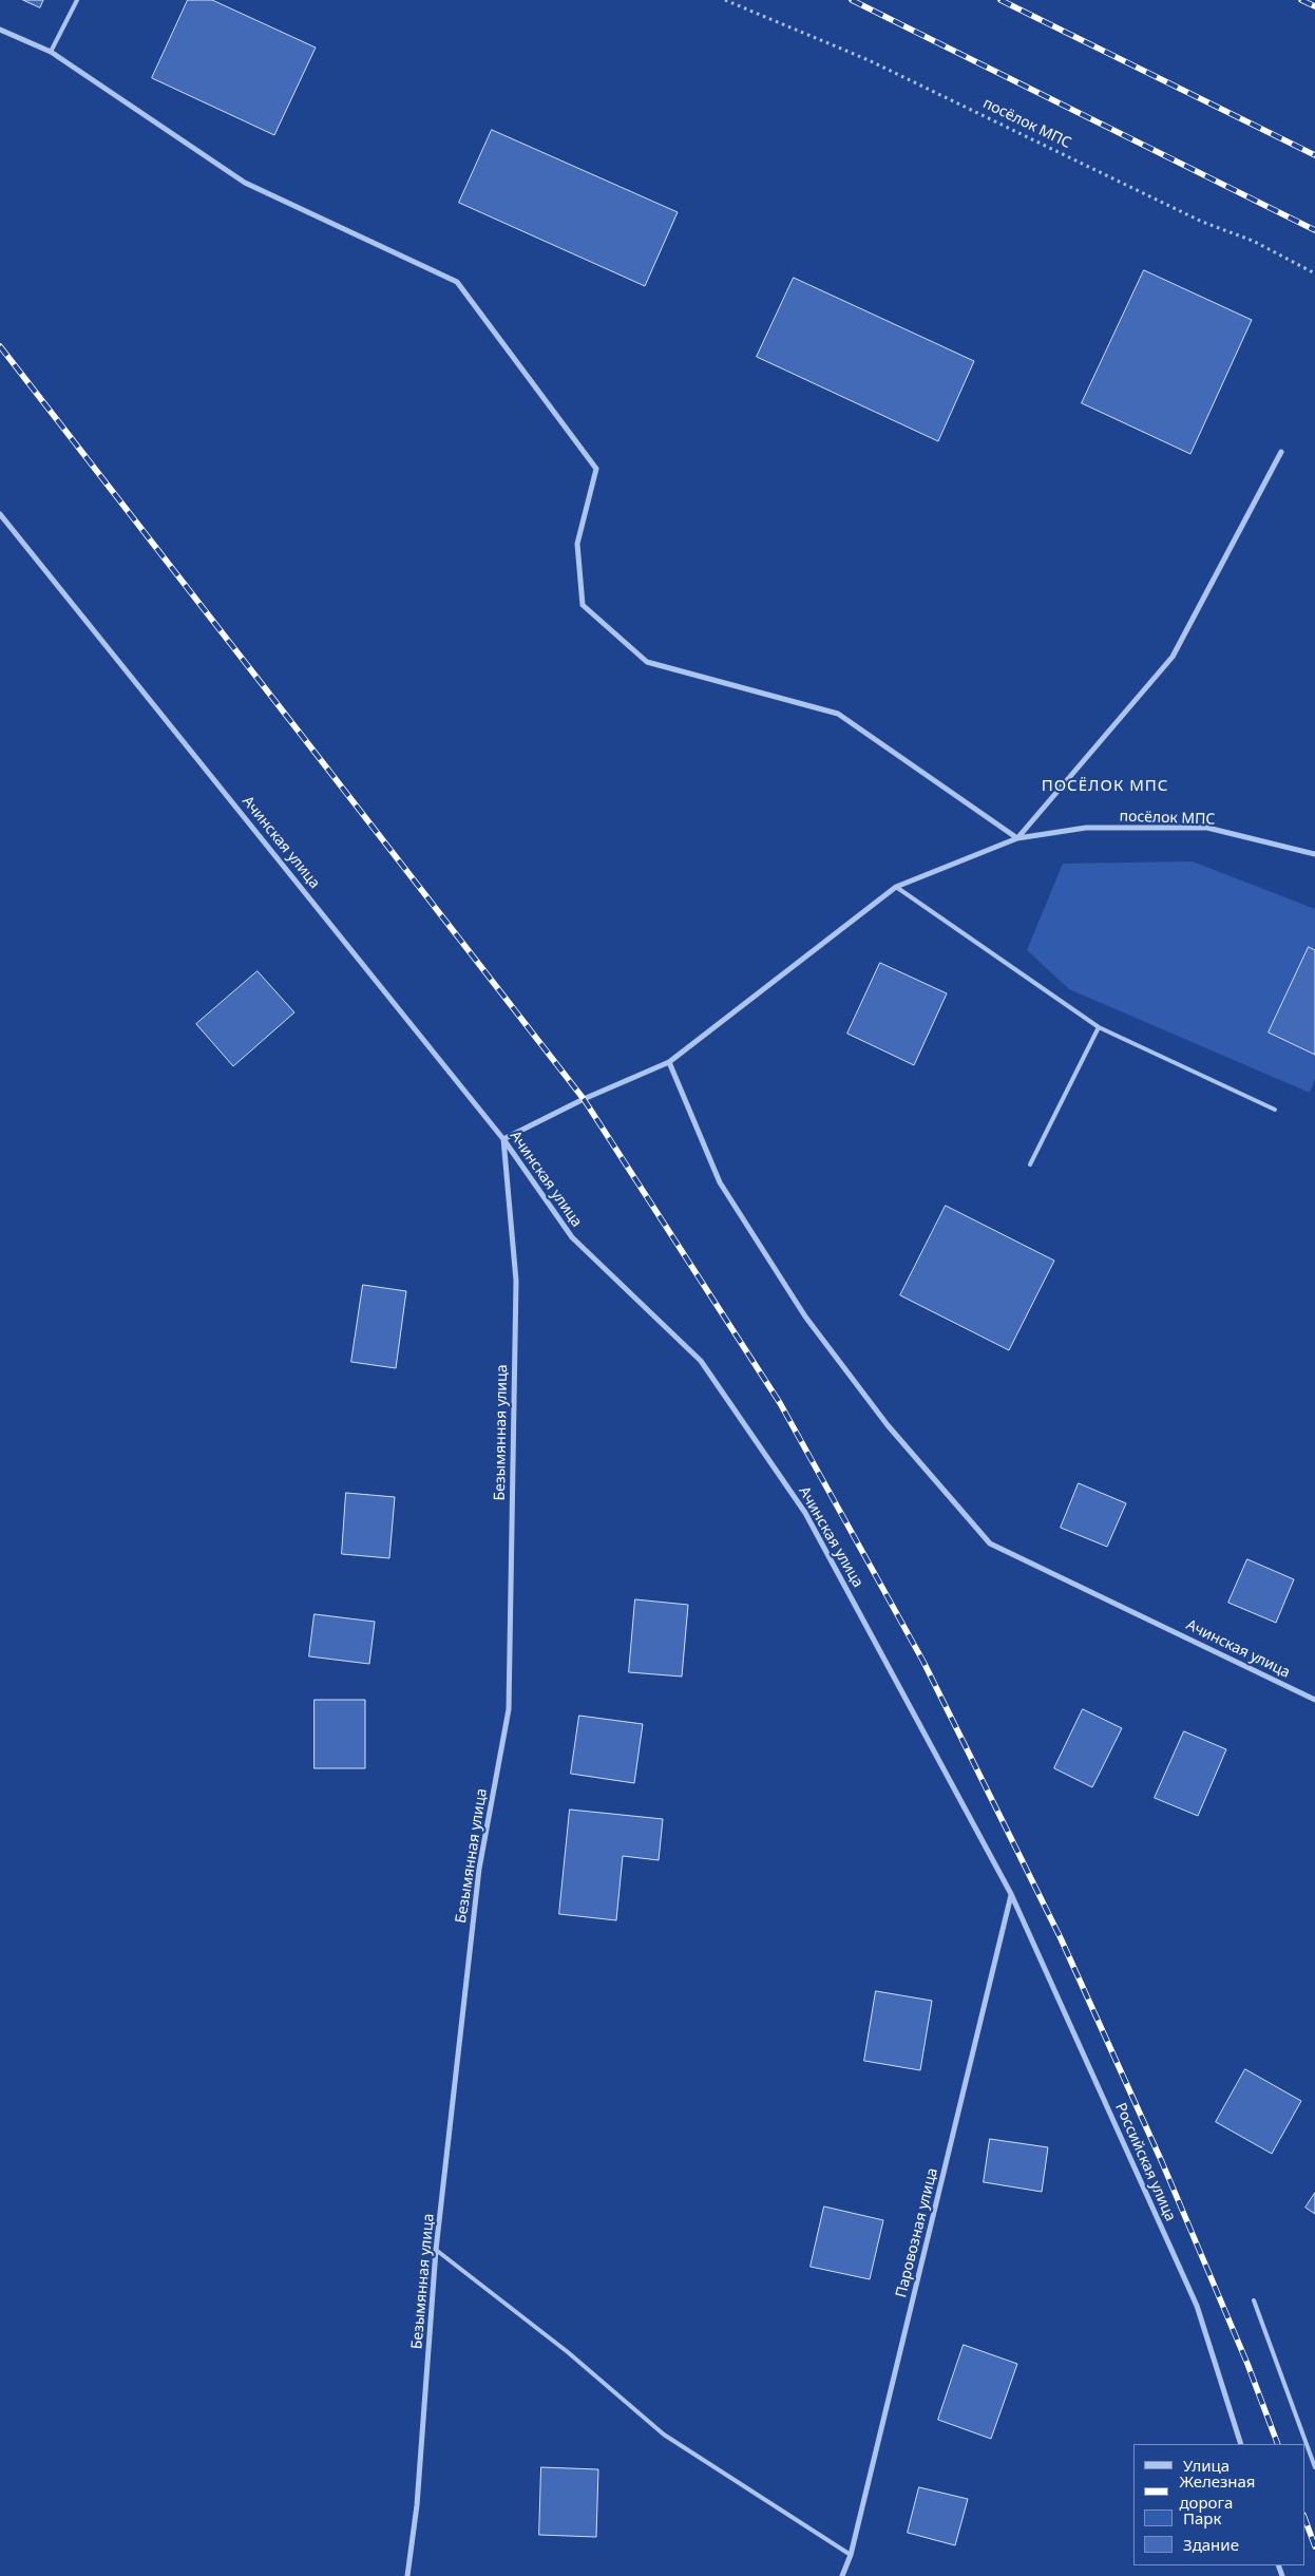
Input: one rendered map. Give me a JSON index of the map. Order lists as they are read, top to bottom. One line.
{"streets":{"street":["посёлок МПС","Ачинская улица","Безымянная улица","Российская улица","Паровозная улица"]},"crossings":[["Ачинская улица","Безымянная улица"],["Ачинская улица","Российская улица"],["Ачинская улица","Паровозная улица"],["Российская улица","Паровозная улица"]],"districts":["ПОСЁЛОК МПС"],"legend":["Улица","Железная дорога","Парк","Здание"]}
